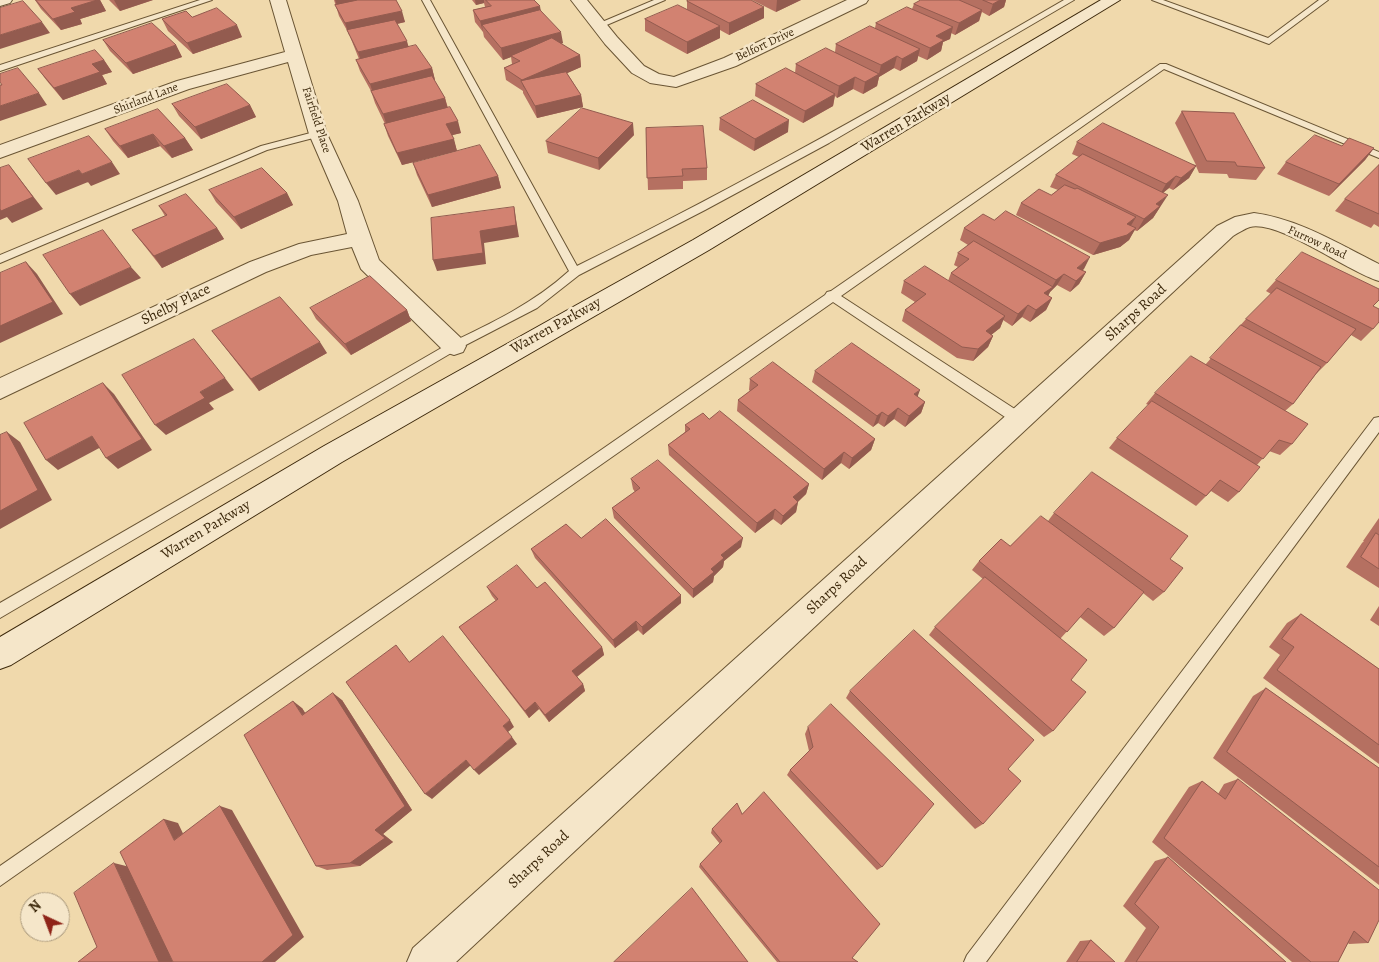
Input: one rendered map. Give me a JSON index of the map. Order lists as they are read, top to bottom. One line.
{"streets":{"street":["Belfort Drive","Shirland Lane","Fairfield Place","Warren Parkway","Furrow Road","Shelby Place","Sharps Road"]},"crossings":[["Shirland Lane","Fairfield Place"],["Fairfield Place","Shelby Place"],["Furrow Road","Sharps Road"]],"north":"top left"}
